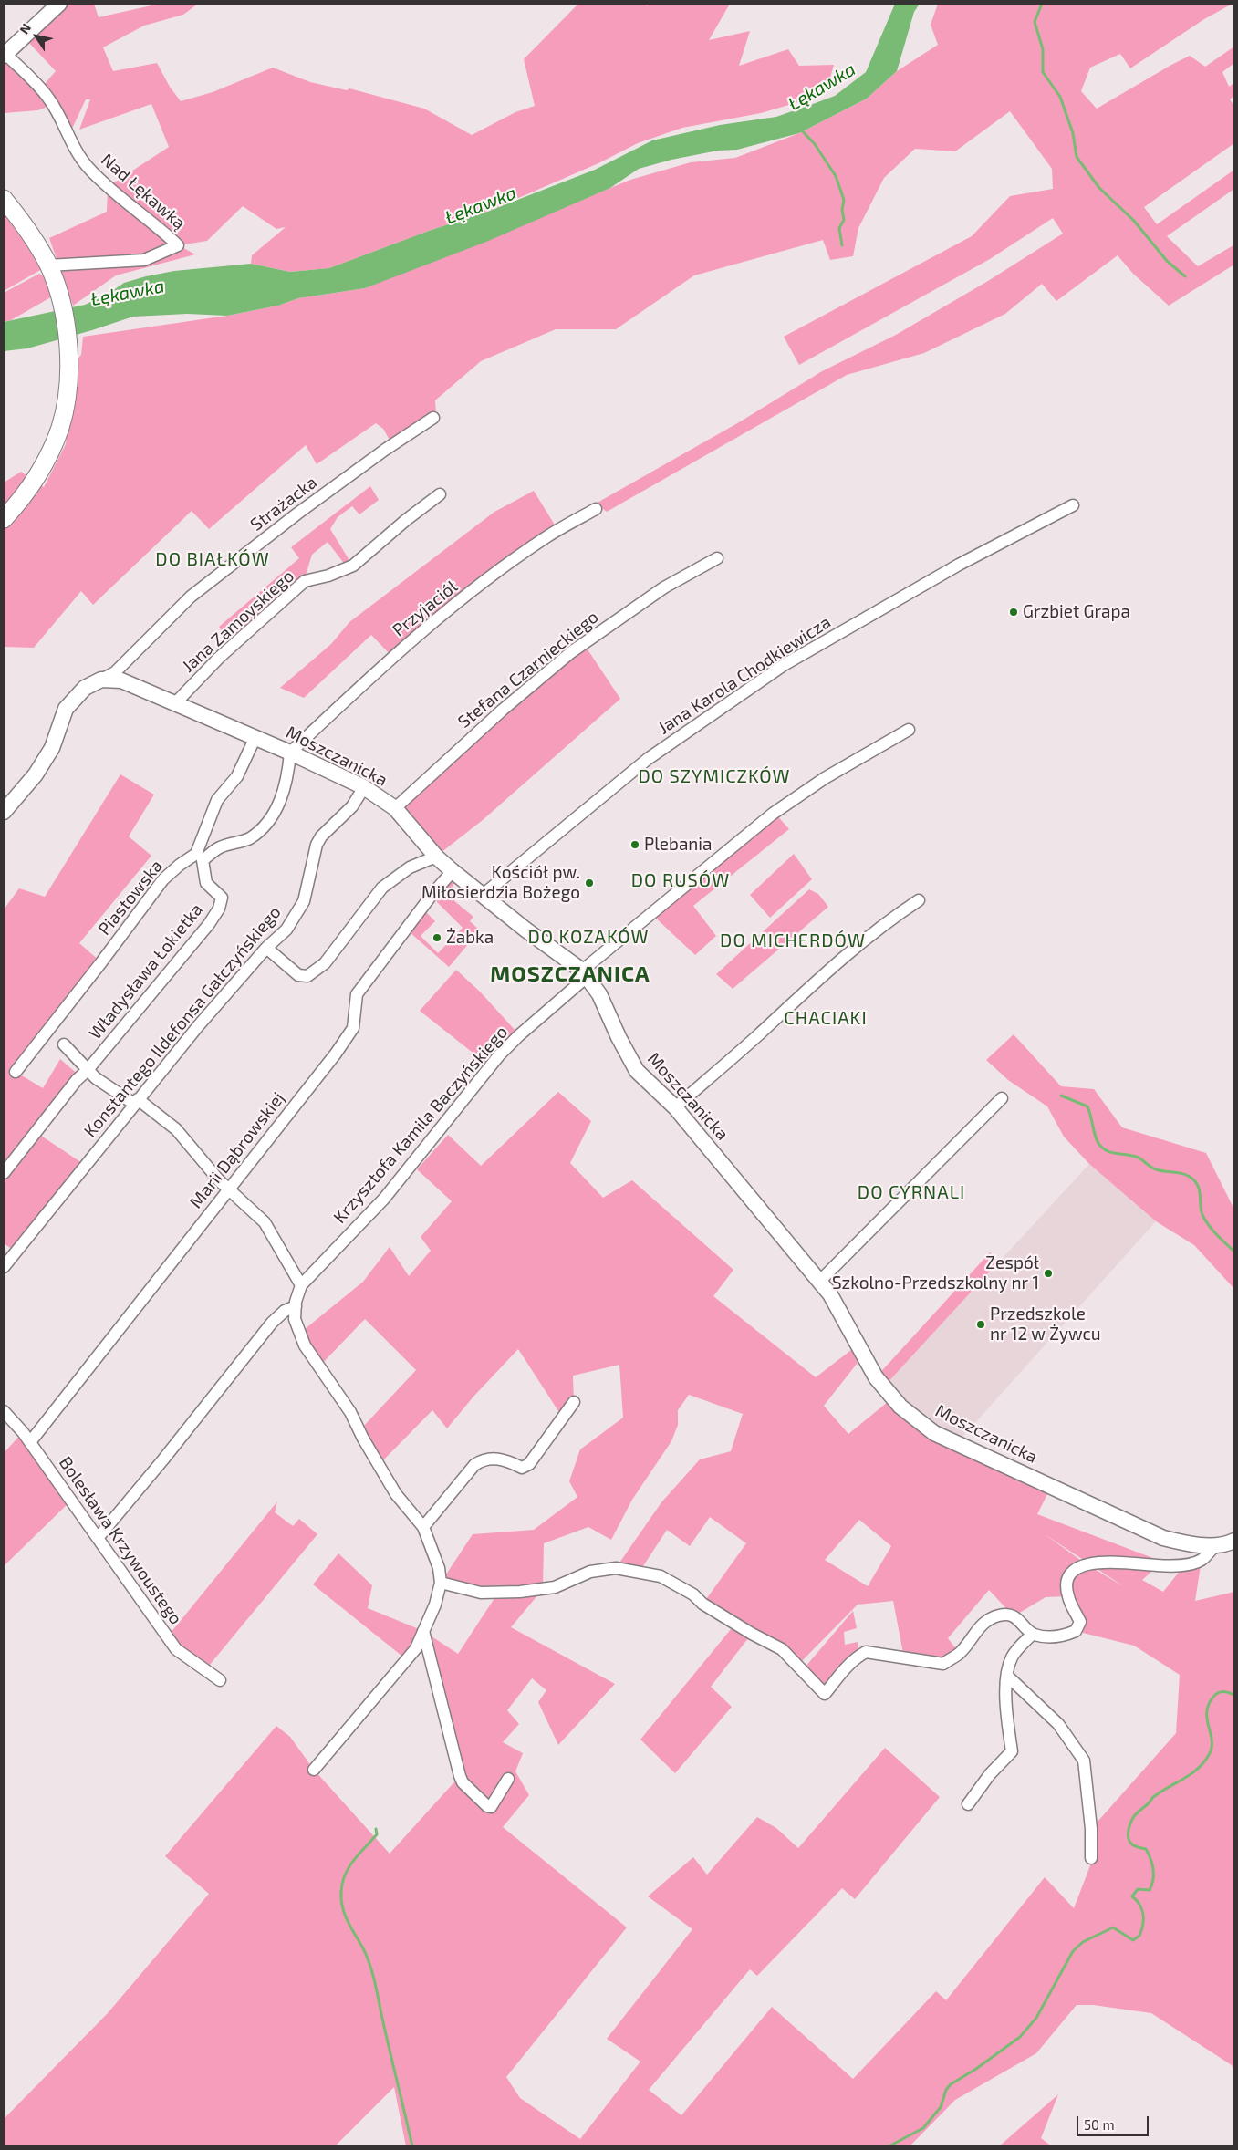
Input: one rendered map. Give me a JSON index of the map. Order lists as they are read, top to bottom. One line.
{"streets":{"street":["Nad Łękawką","Strażacka","Przyjaciół","Jana Zamoyskiego","Stefana Czarnieckiego","Jana Karola Chodkiewicza","Moszczanicka","Piastowska","Władysława Łokietka","Konstantego Ildefonsa Gałczyńskiego","Krzysztofa Kamila Baczyńskiego","Marii Dąbrowskiej","Bolesława Krzywoustego"]},"crossings":[["Strażacka","Moszczanicka"],["Przyjaciół","Moszczanicka"],["Jana Zamoyskiego","Moszczanicka"],["Stefana Czarnieckiego","Moszczanicka"],["Jana Karola Chodkiewicza","Moszczanicka"],["Moszczanicka","Konstantego Ildefonsa Gałczyńskiego"],["Moszczanicka","Krzysztofa Kamila Baczyńskiego"],["Moszczanicka","Marii Dąbrowskiej"],["Piastowska","Władysława Łokietka"],["Marii Dąbrowskiej","Bolesława Krzywoustego"]],"districts":["DO BIAŁKÓW","DO SZYMICZKÓW","DO RUSÓW","DO KOZAKÓW","DO MICHERDÓW","MOSZCZANICA","CHACIAKI","DO CYRNALI"],"water":["Łękawka"],"places":["Grzbiet Grapa","Plebania","Kościół pw. Miłosierdzia Bożego","Żabka","Zespół Szkolno-Przedszkolny nr 1","Przedszkole nr 12 w Żywcu"],"scale_bar":"50 m","north":"top left"}
